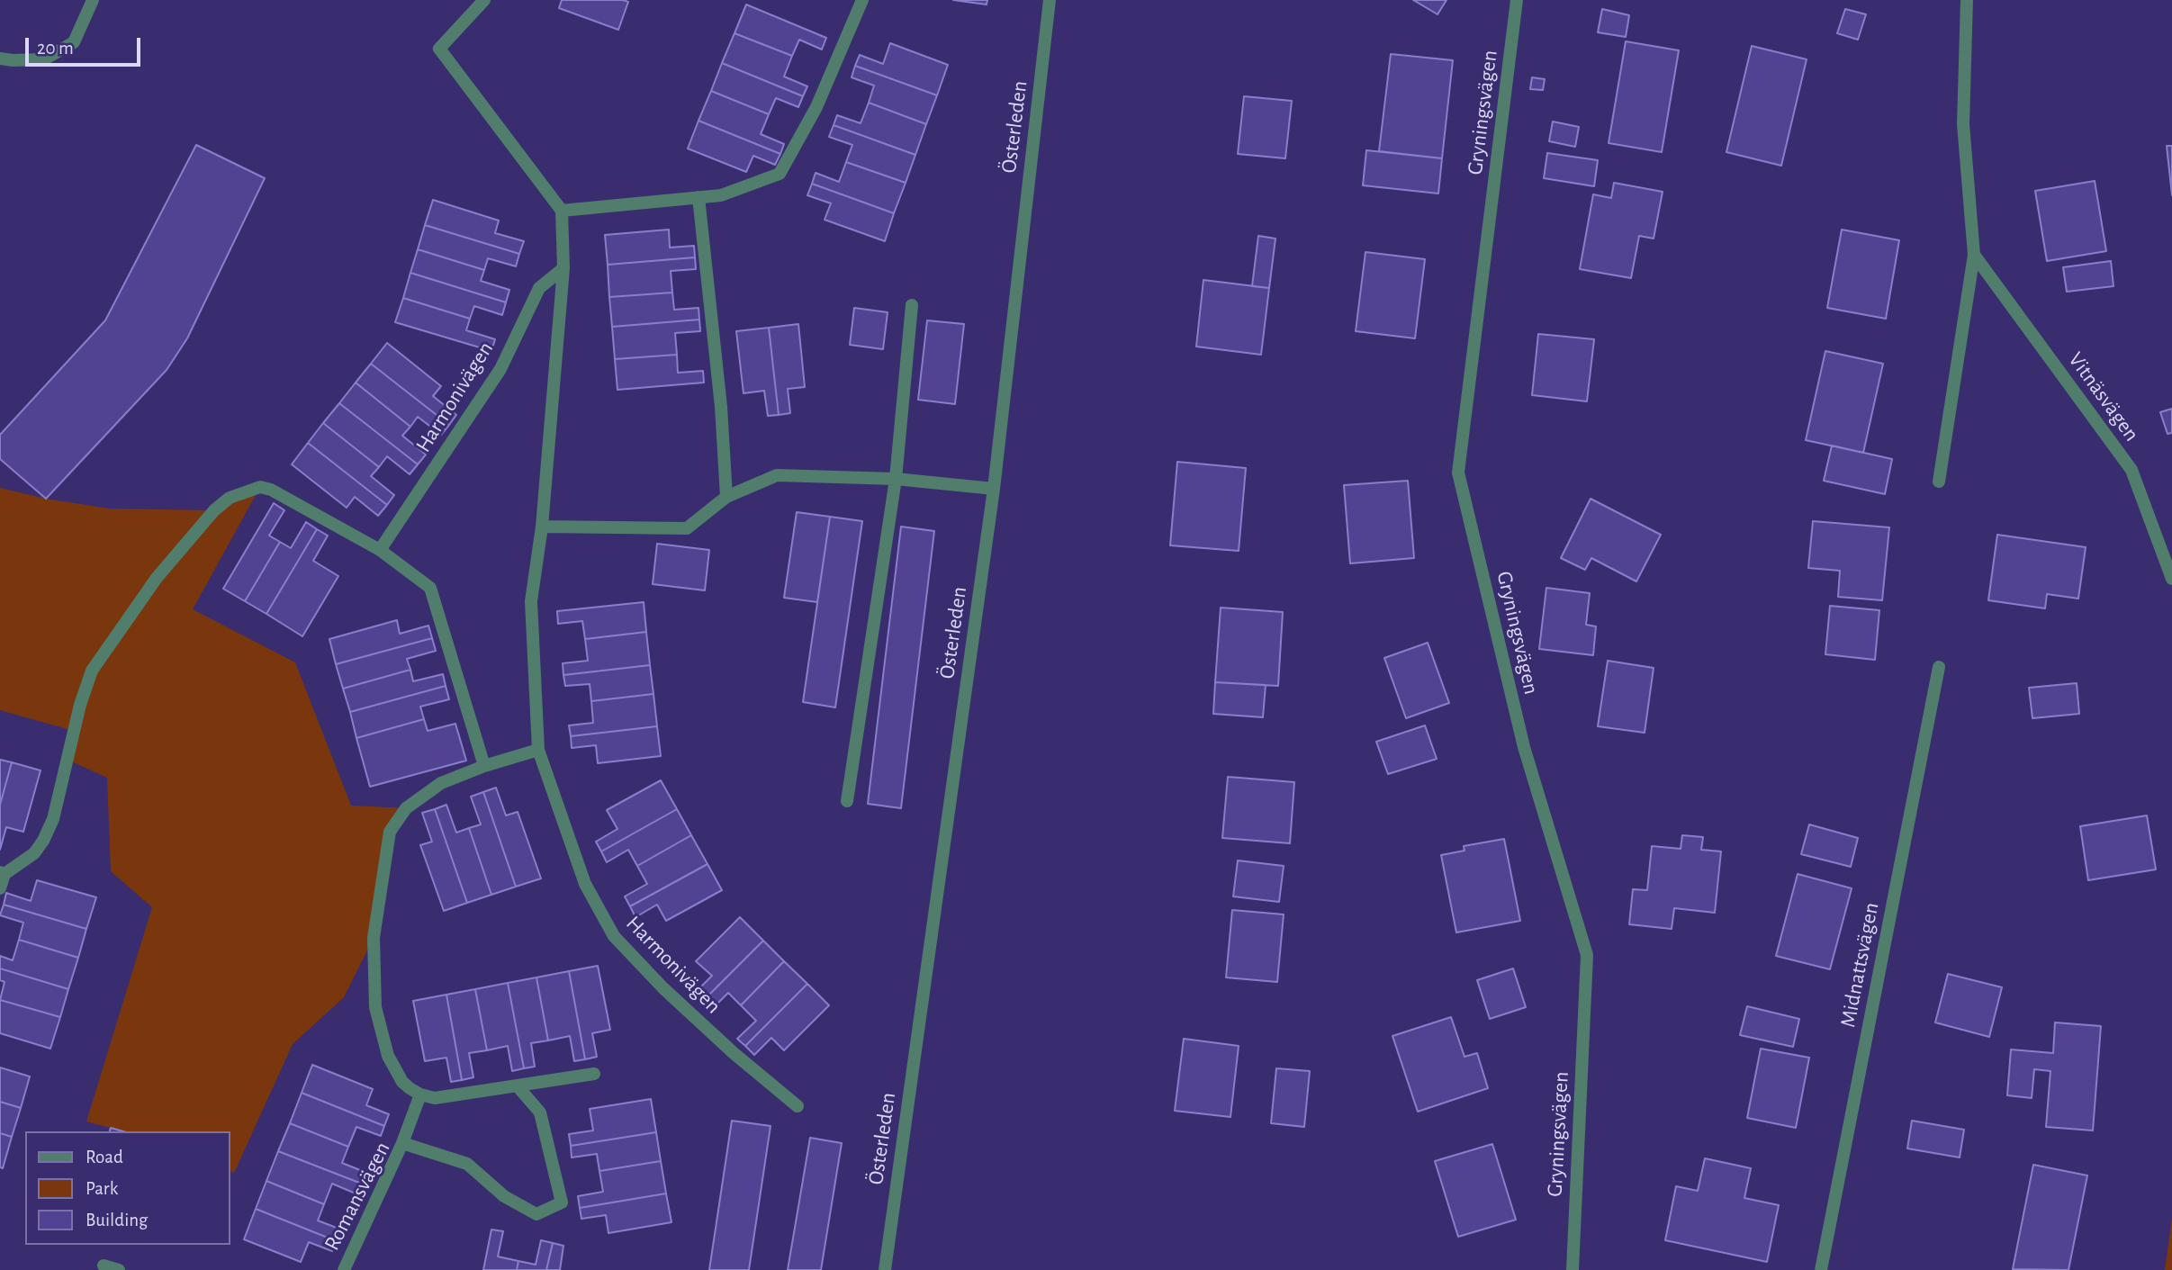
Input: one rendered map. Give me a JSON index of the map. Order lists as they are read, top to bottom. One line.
{"streets":{"street":["Gryningsvägen","Österleden","Harmonivägen","Vitnäsvägen","Midnattsvägen","Romansvägen"]},"legend":["Road","Park","Building"],"scale_bar":"20 m"}
